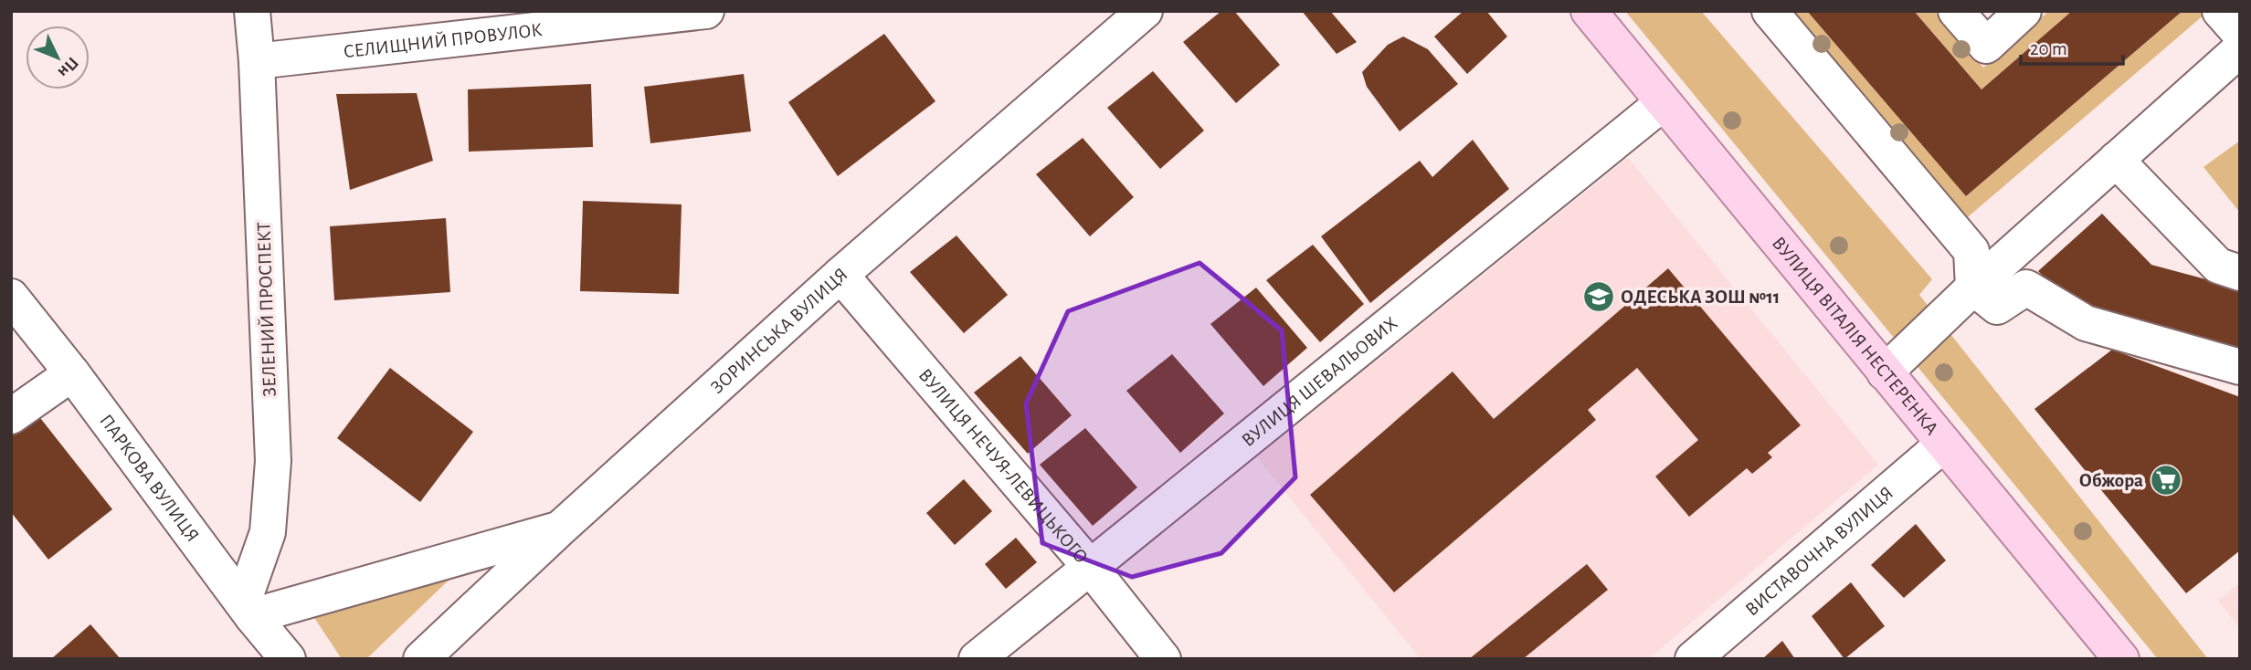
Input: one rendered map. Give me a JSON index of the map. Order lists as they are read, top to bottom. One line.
{"streets":{"main road":["ВУЛИЦЯ ВІТАЛІЯ НЕСТЕРЕНКА"],"street":["СЕЛИЩНИЙ ПРОВУЛОК","ЗЕЛЕНИЙ ПРОСПЕКТ","ЗОРИНСЬКА ВУЛИЦЯ","ВУЛИЦЯ ШЕВАЛЬОВИХ","ВУЛИЦЯ НЕЧУЯ-ЛЕВИЦЬКОГО","ПАРКОВА ВУЛИЦЯ","ВИСТАВОЧНА ВУЛИЦЯ"]},"crossings":[["СЕЛИЩНИЙ ПРОВУЛОК","ЗЕЛЕНИЙ ПРОСПЕКТ"],["ЗЕЛЕНИЙ ПРОСПЕКТ","ПАРКОВА ВУЛИЦЯ"],["ЗОРИНСЬКА ВУЛИЦЯ","ВУЛИЦЯ НЕЧУЯ-ЛЕВИЦЬКОГО"],["ВУЛИЦЯ ВІТАЛІЯ НЕСТЕРЕНКА","ВУЛИЦЯ ШЕВАЛЬОВИХ"],["ВУЛИЦЯ ВІТАЛІЯ НЕСТЕРЕНКА","ВИСТАВОЧНА ВУЛИЦЯ"],["ВУЛИЦЯ ШЕВАЛЬОВИХ","ВУЛИЦЯ НЕЧУЯ-ЛЕВИЦЬКОГО"]],"places":{"school or university":["ОДЕСЬКА ЗОШ №11"],"supermarket":["Обжора"]},"scale_bar":"20 m","north":"bottom right"}
